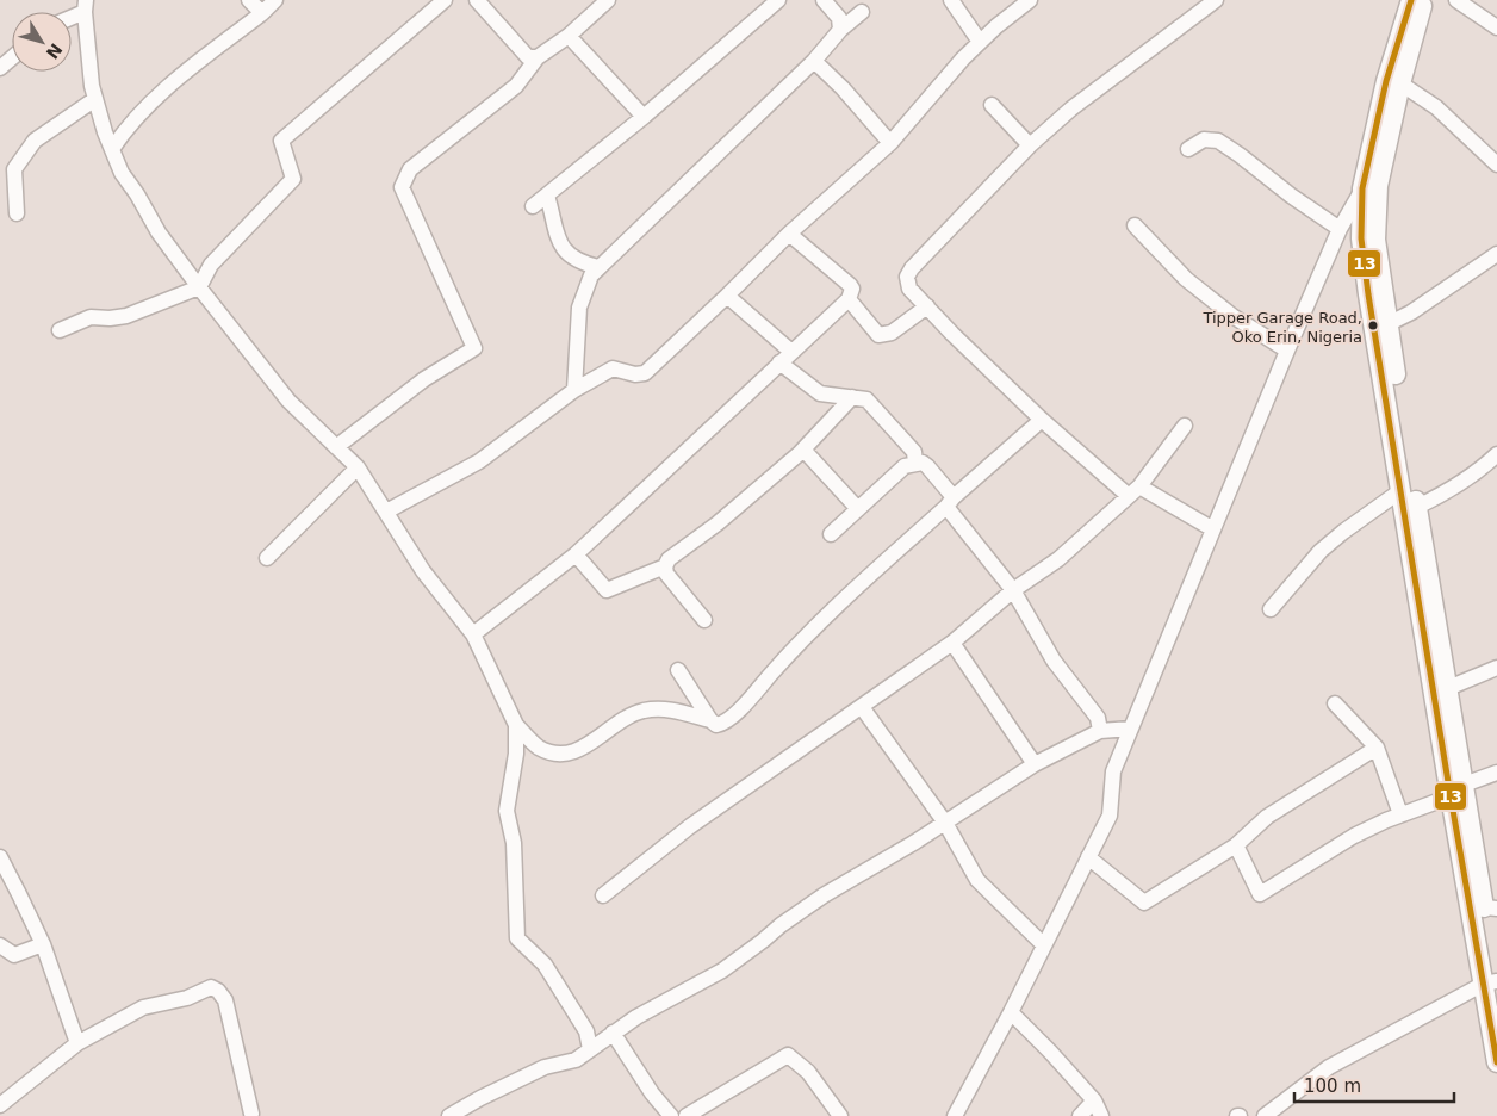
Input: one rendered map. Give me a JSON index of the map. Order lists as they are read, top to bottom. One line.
{"places":["Tipper Garage Road, Oko Erin, Nigeria"],"lines":["transit line 13"],"scale_bar":"100 m","north":"bottom right"}
